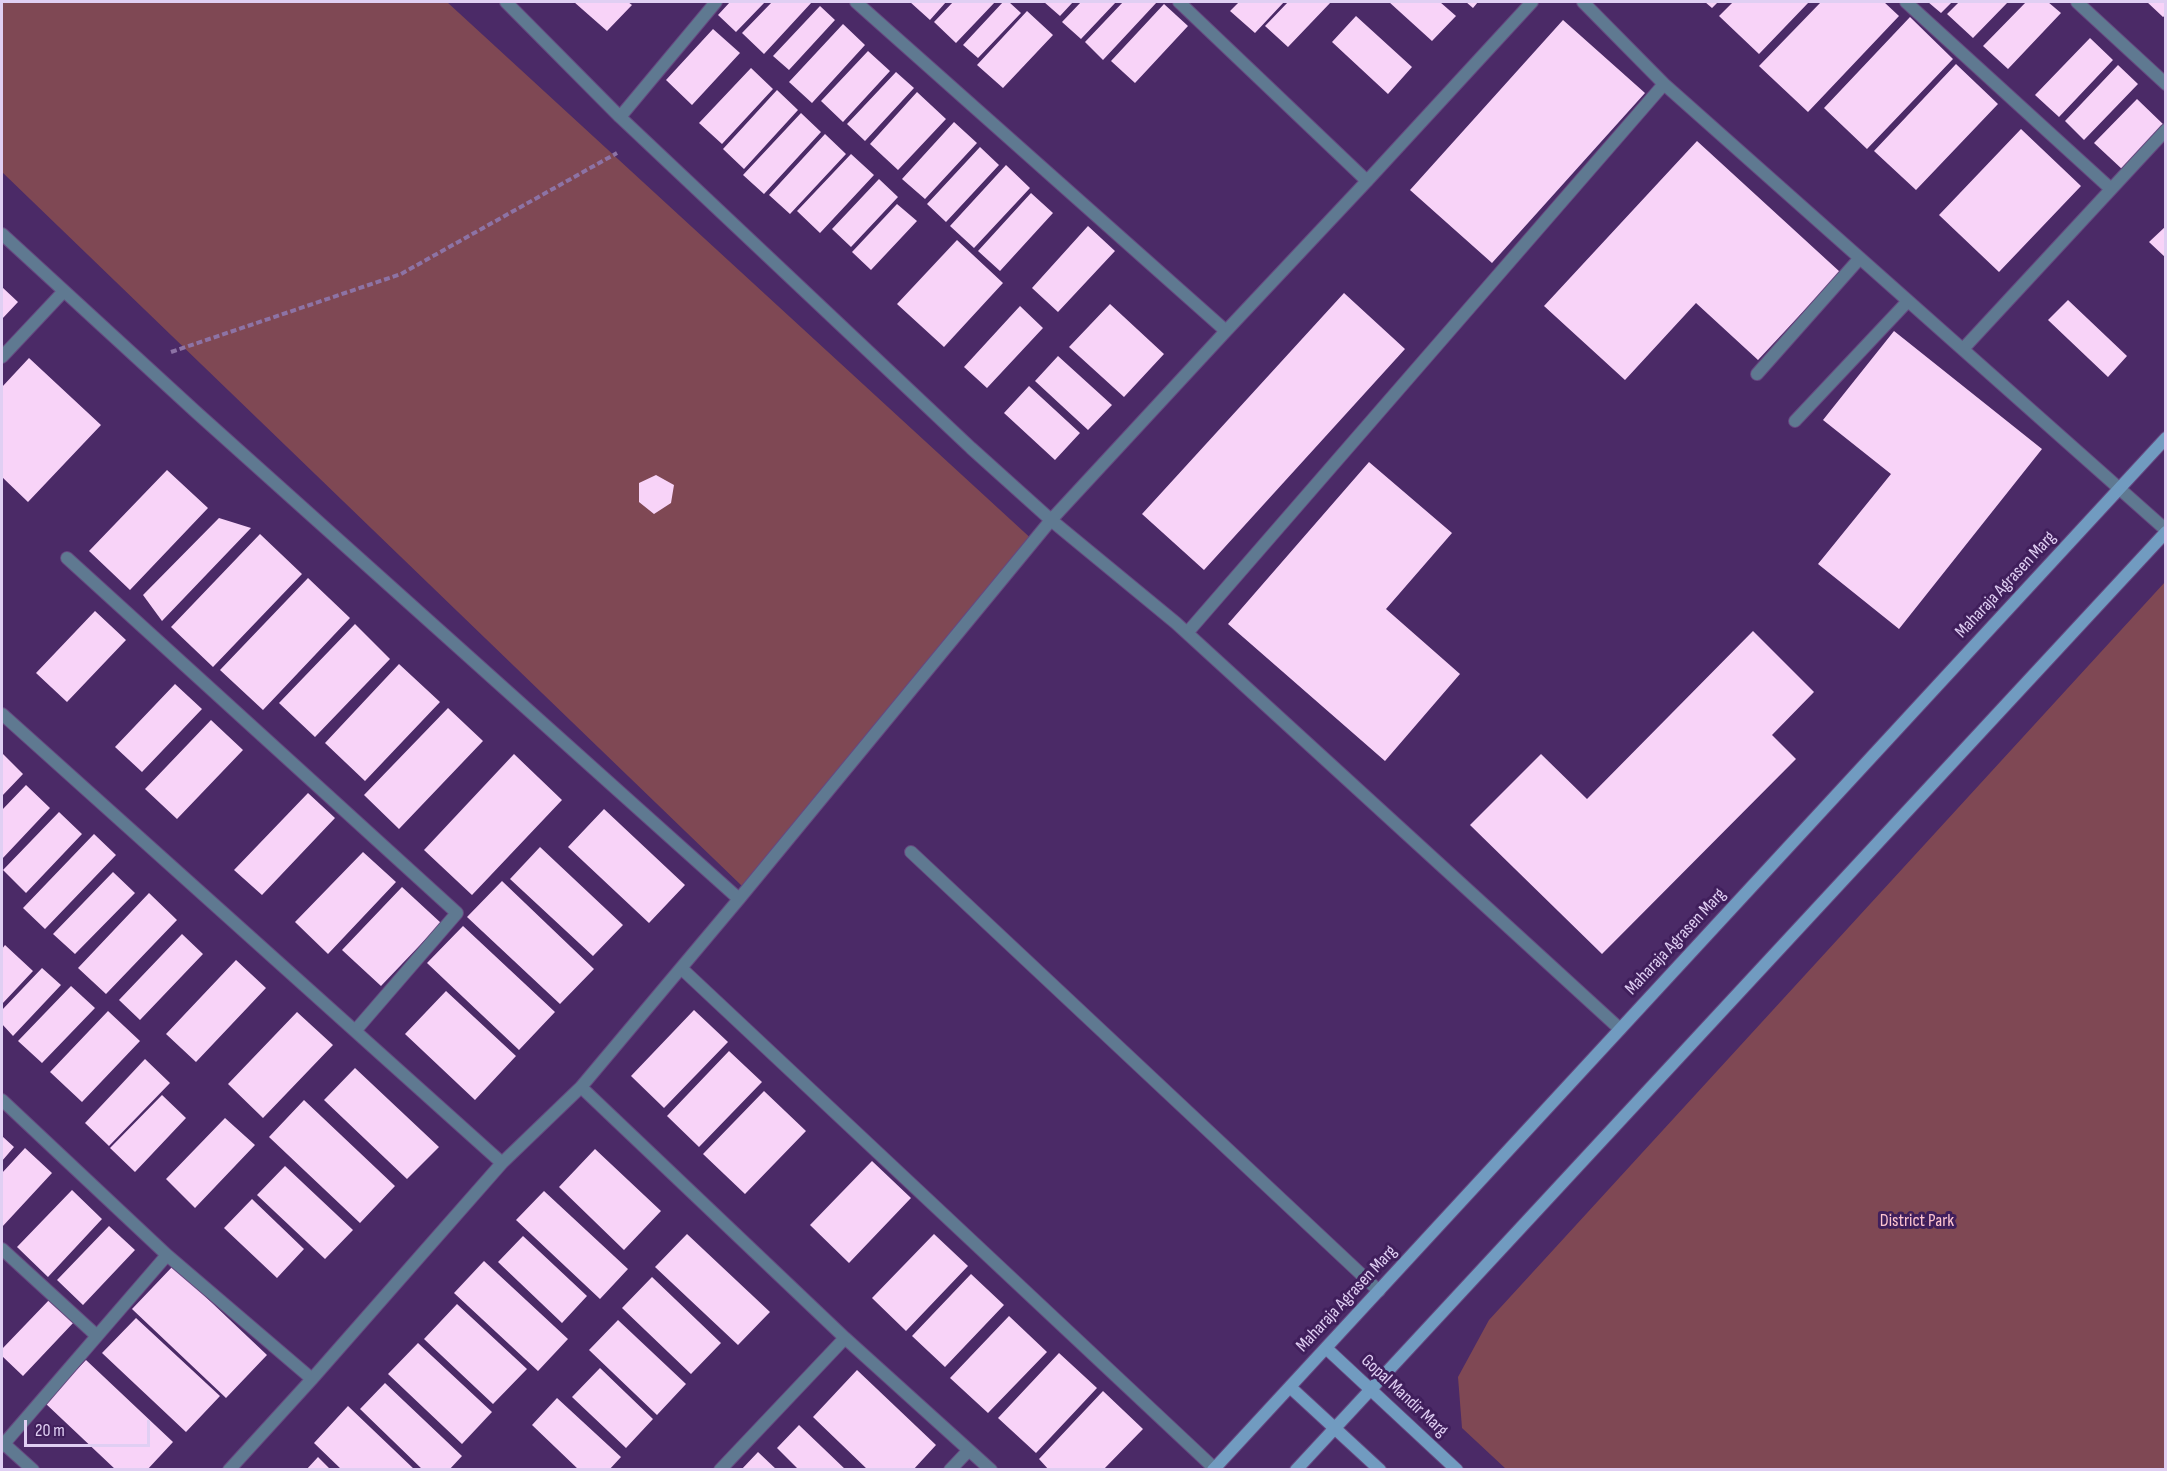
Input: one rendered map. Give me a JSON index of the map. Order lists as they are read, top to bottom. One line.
{"streets":{"street":["Maharaja Agrasen Marg","Gopal Mandir Marg"]},"crossings":[["Maharaja Agrasen Marg","Gopal Mandir Marg"]],"parks":["District Park"],"scale_bar":"20 m"}
